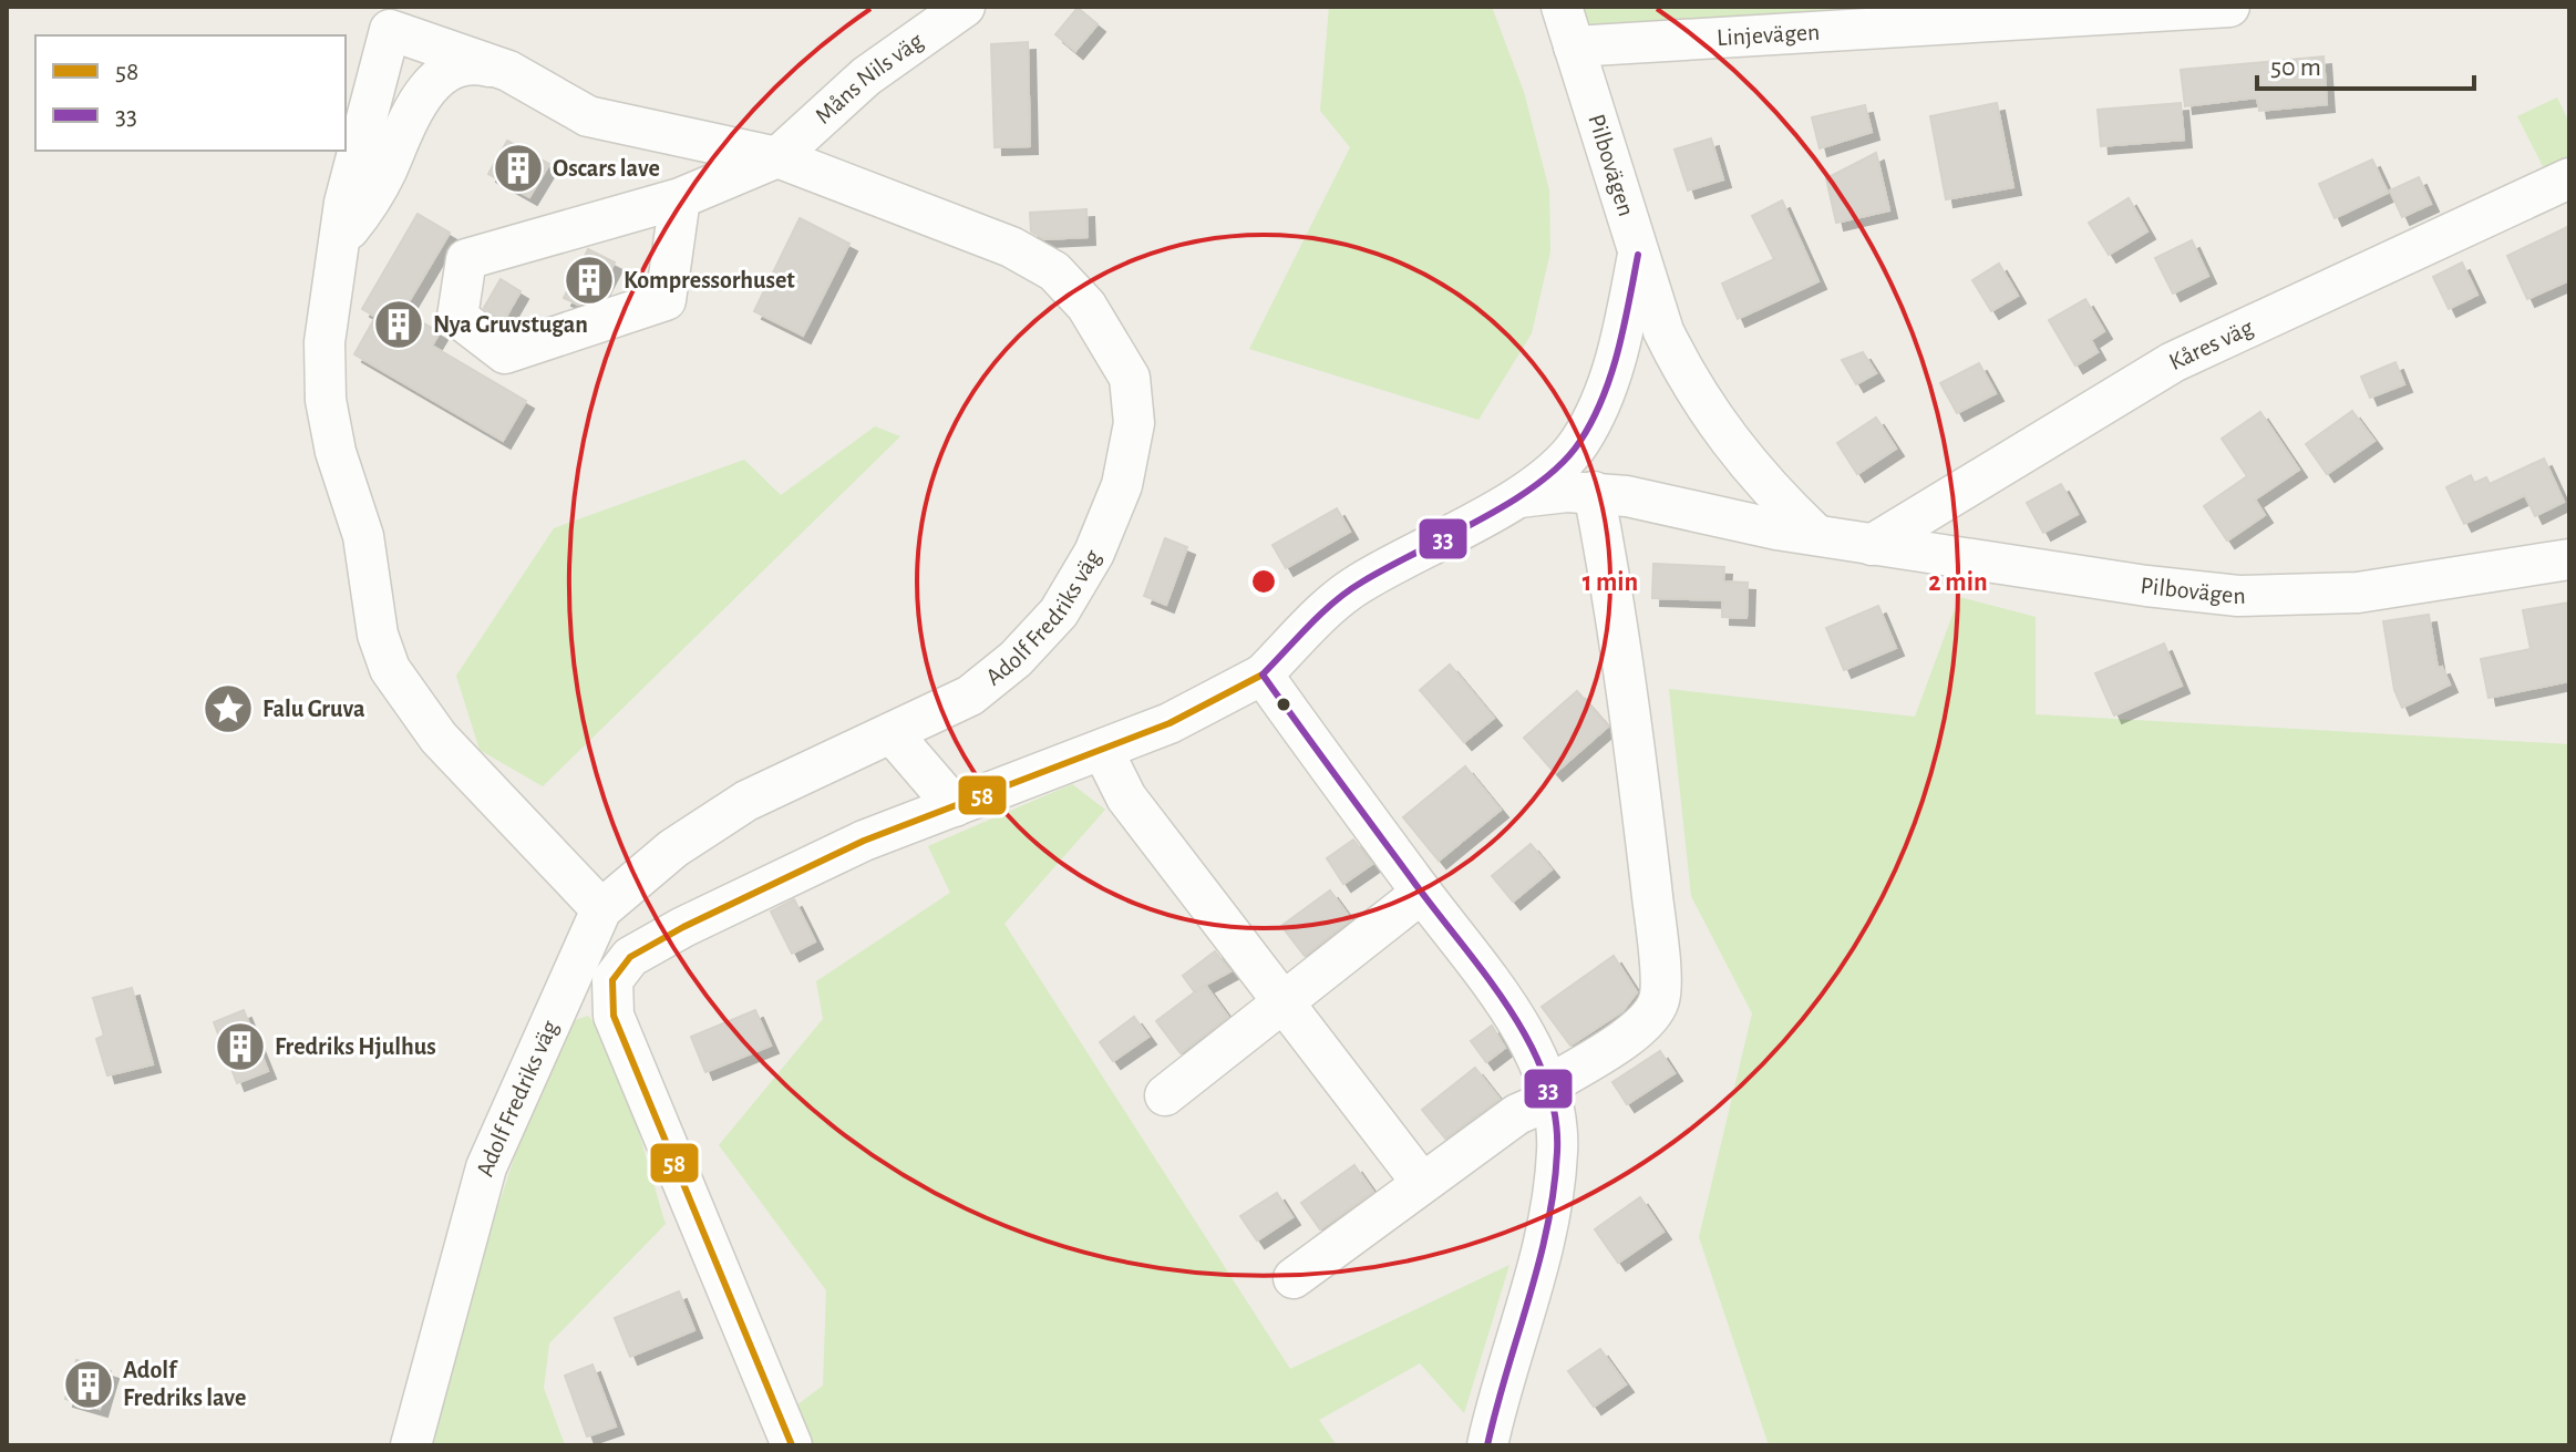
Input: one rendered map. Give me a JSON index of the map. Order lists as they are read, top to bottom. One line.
{"streets":{"street":["Linjevägen","Måns Nils väg","Pilbovägen","Kåres väg","Adolf Fredriks väg"]},"crossings":[["Linjevägen","Pilbovägen"],["Måns Nils väg","Adolf Fredriks väg"],["Pilbovägen","Kåres väg"]],"places":{"building":["Oscars lave","Kompressorhuset","Nya Gruvstugan","Fredriks Hjulhus","Adolf Fredriks lave"],"place":["Falu Gruva"]},"lines":["transit line 33","transit line 58"],"legend":["58","33"],"scale_bar":"50 m","rings":["1 min","2 min"]}
